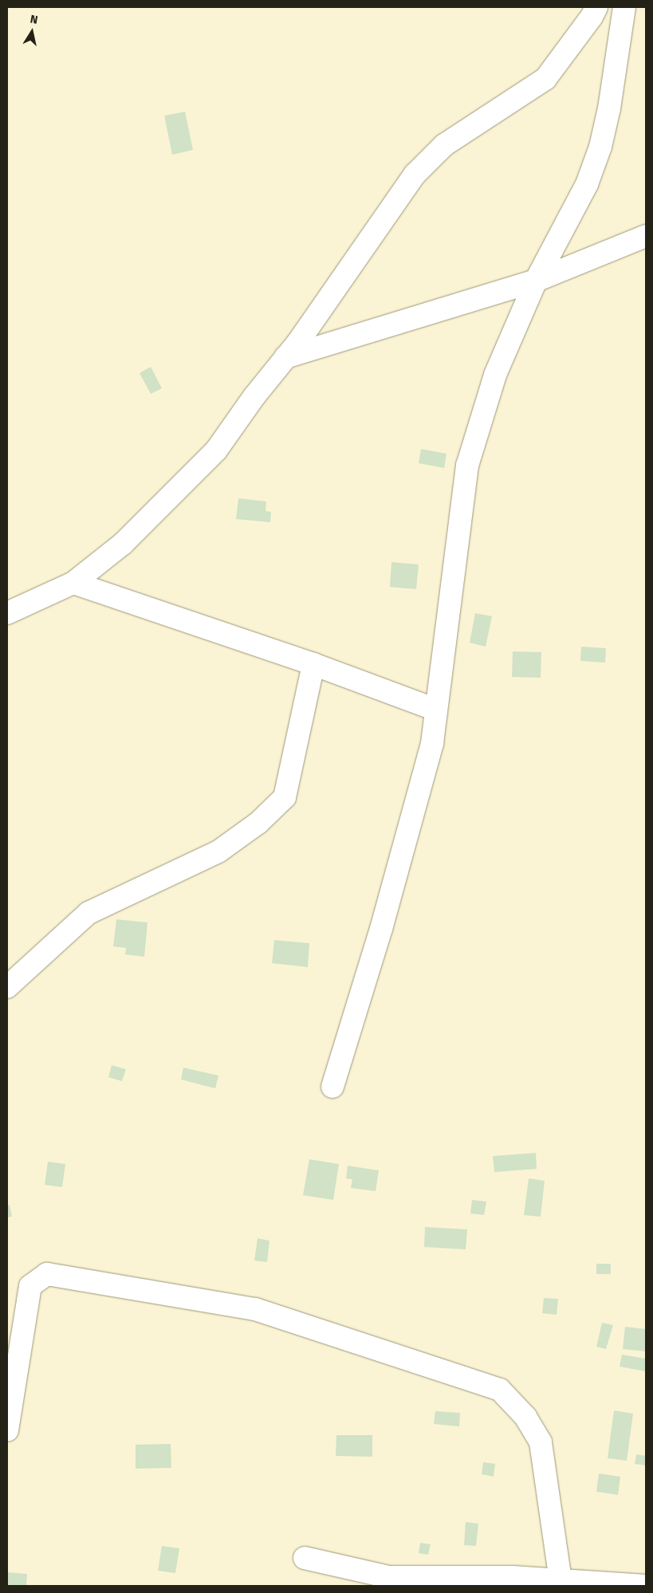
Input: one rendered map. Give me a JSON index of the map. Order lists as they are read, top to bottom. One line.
{"north":"top"}
